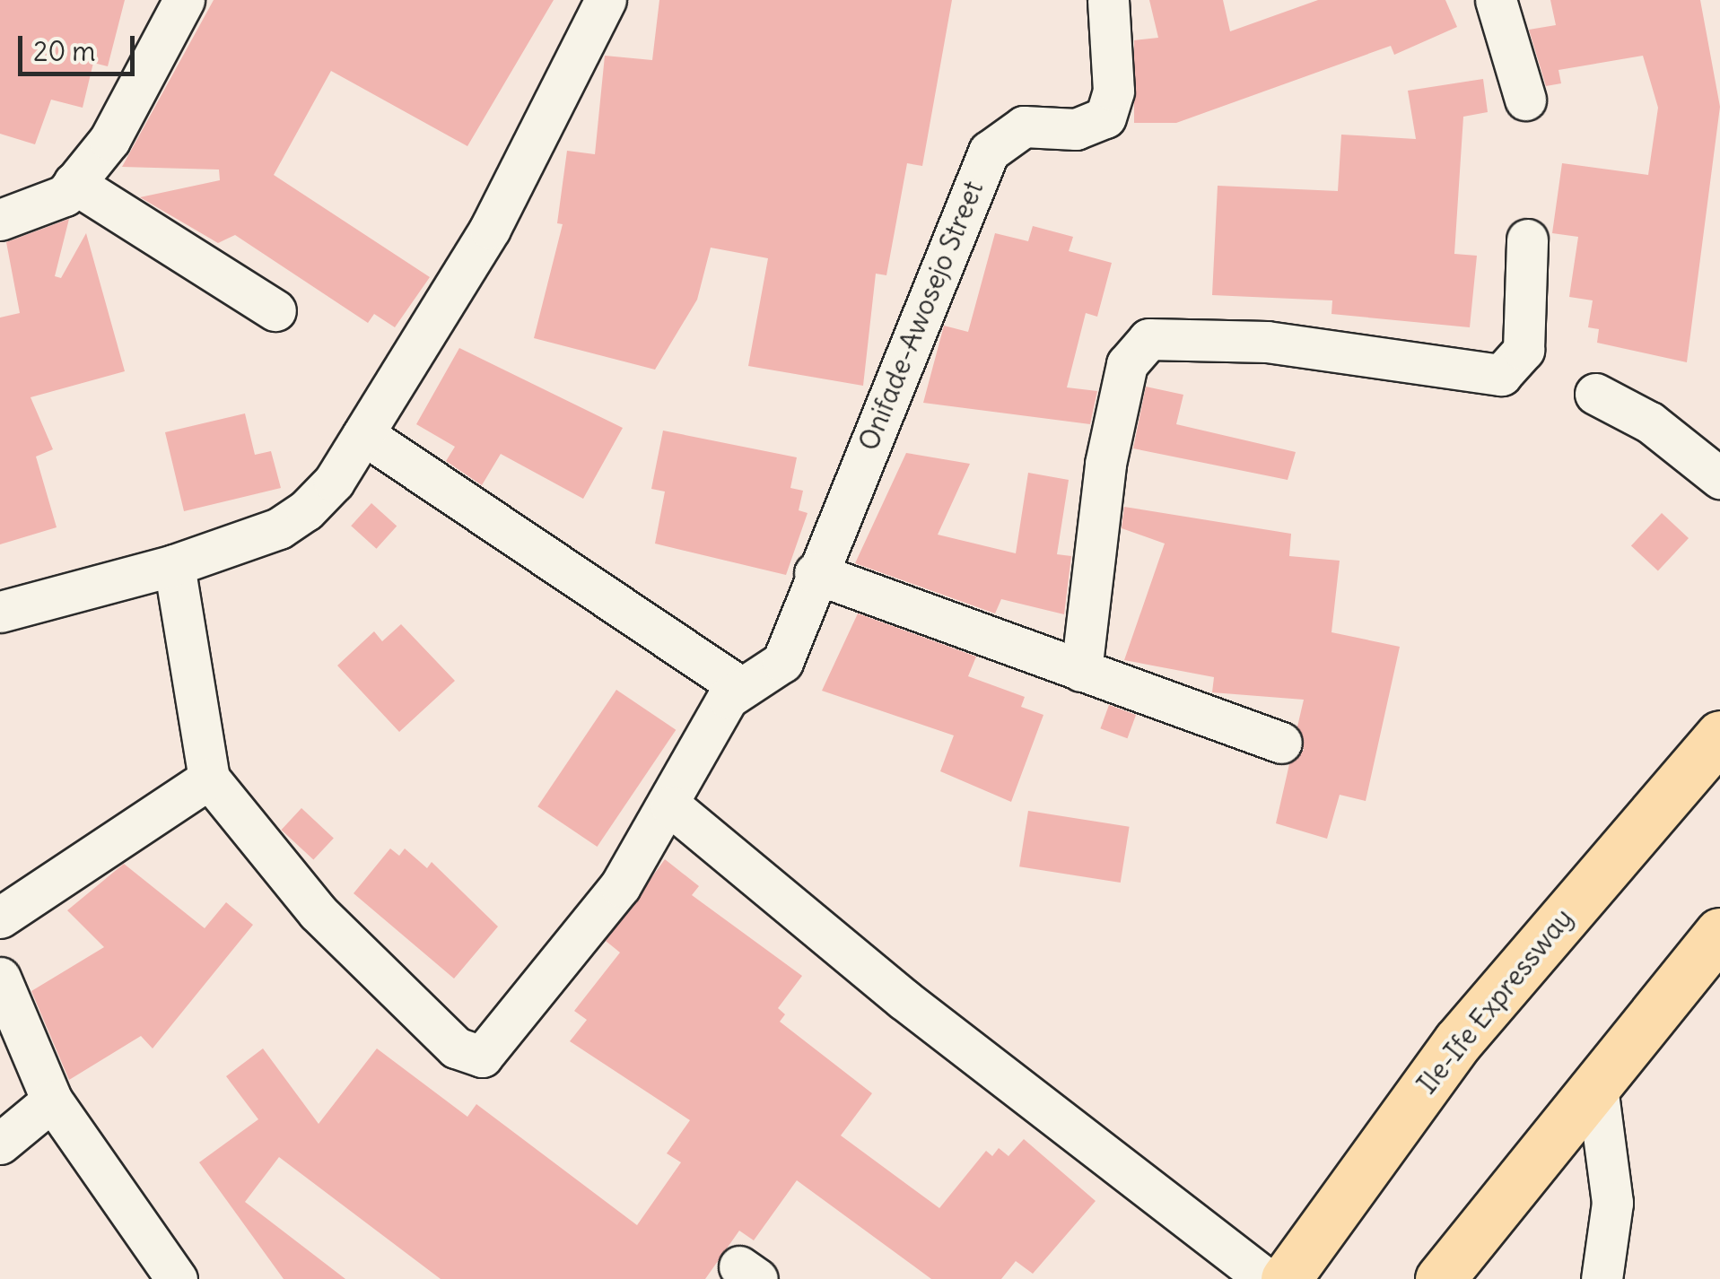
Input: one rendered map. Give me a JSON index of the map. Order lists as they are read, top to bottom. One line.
{"streets":{"highway":["Ile-Ife Expressway"],"street":["Onifade-Awosejo Street"]},"scale_bar":"20 m"}
